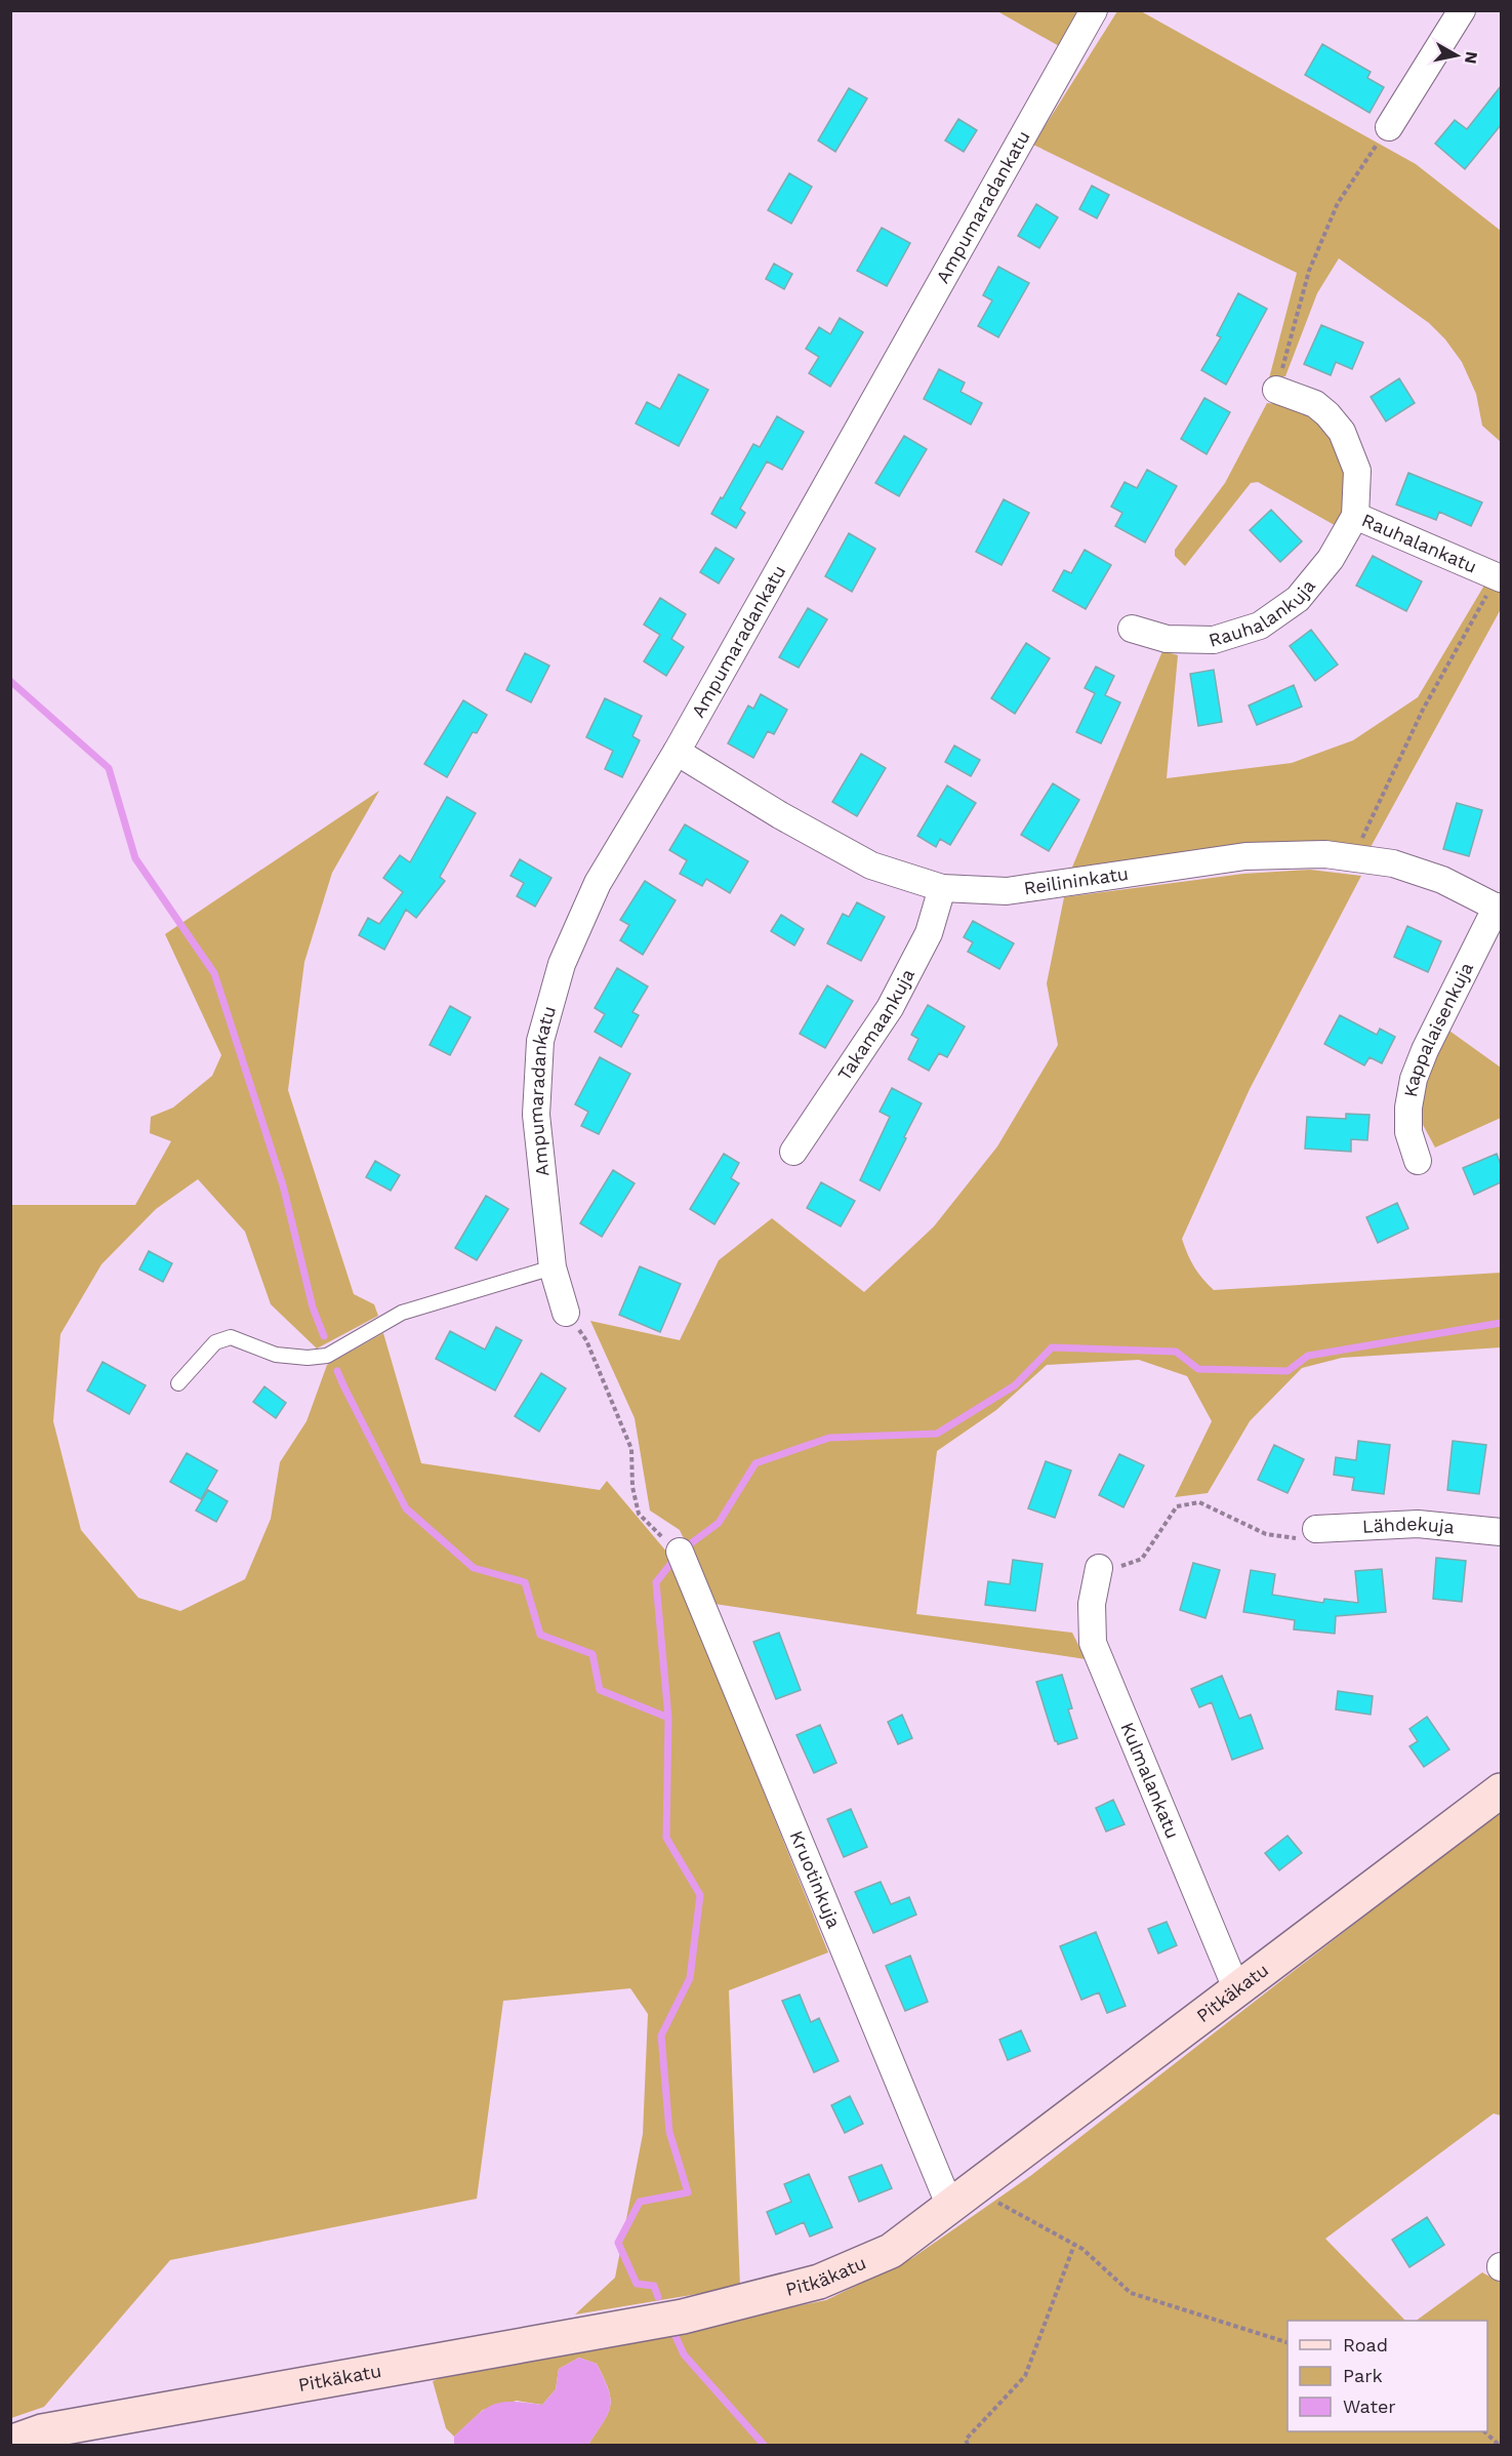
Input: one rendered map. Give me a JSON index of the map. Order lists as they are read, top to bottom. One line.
{"streets":{"street":["Ampumaradankatu","Rauhalankatu","Rauhalankuja","Reilininkatu","Takamaankuja","Kappalaisenkuja","Lähdekuja","Kulmalankatu","Kruotinkuja","Pitkäkatu"]},"crossings":[["Ampumaradankatu","Reilininkatu"],["Rauhalankatu","Rauhalankuja"],["Reilininkatu","Takamaankuja"],["Reilininkatu","Kappalaisenkuja"],["Kulmalankatu","Pitkäkatu"],["Kruotinkuja","Pitkäkatu"]],"legend":["Road","Park","Water"],"north":"right"}
